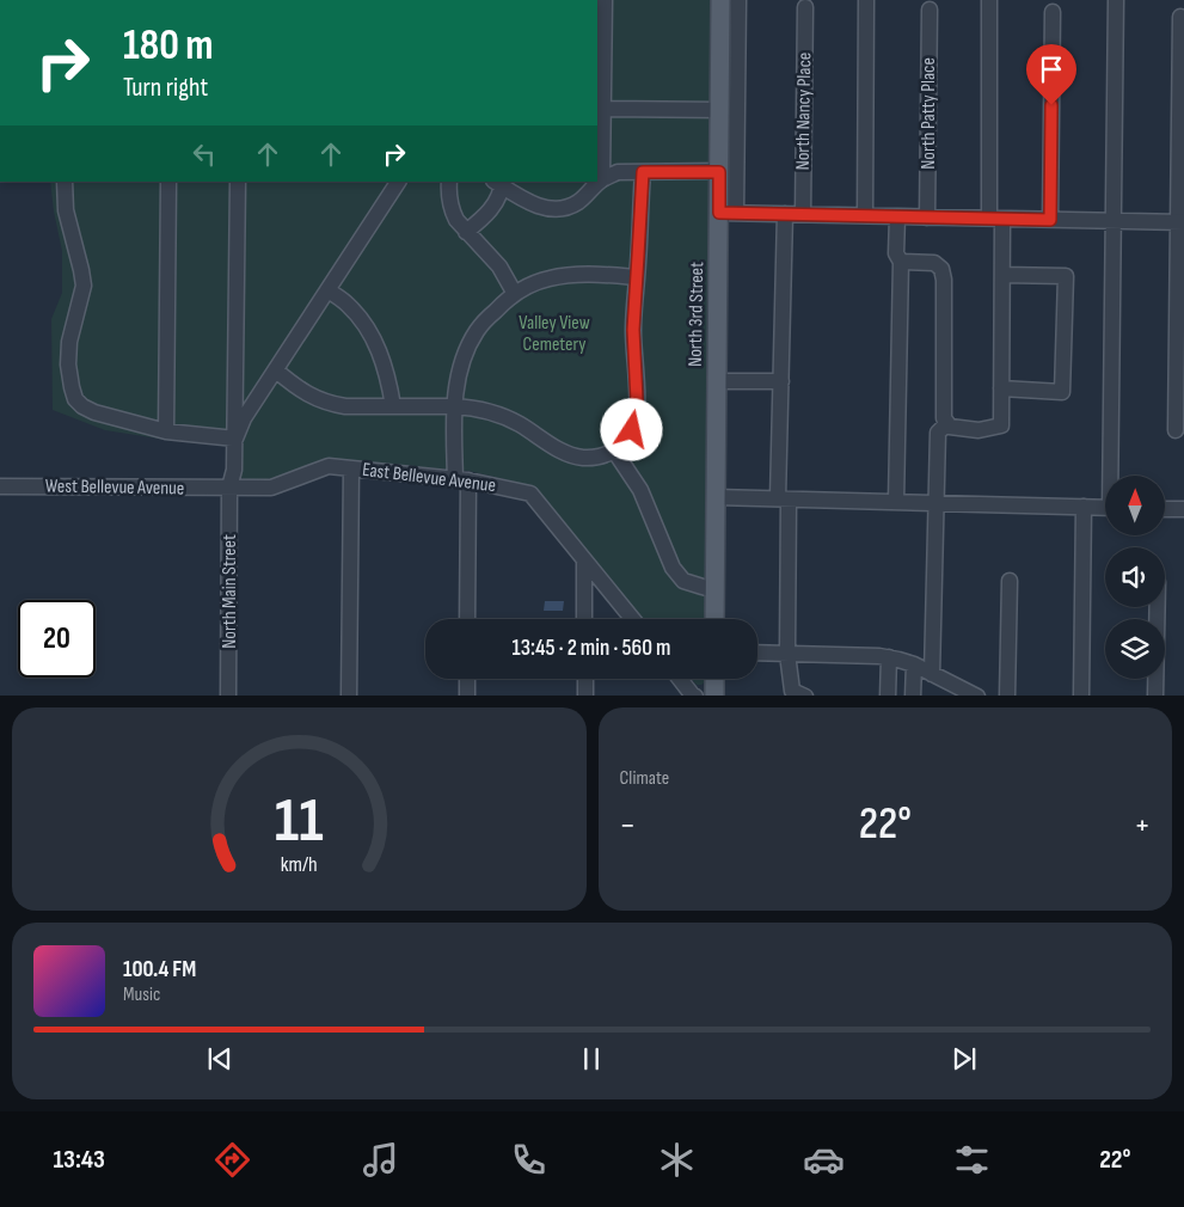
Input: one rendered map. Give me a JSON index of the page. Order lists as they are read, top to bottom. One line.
{"streets":{"main road":["North 3rd Street"],"street":["North Nancy Place","North Patty Place","East Bellevue Avenue","West Bellevue Avenue","North Main Street"]},"crossings":[["East Bellevue Avenue","West Bellevue Avenue"],["East Bellevue Avenue","North Main Street"],["West Bellevue Avenue","North Main Street"]],"parks":["Valley View Cemetery"],"north":"top","page":{"turn":["180 m","Turn right"],"limit":"20","trip":"13:45 · 2 min · 560 m","tile":"Climate","heat":["−","22°","+"],"song":["100.4 FM","Music"],"tabs":["13:43","22°"],"gauge":["11","km/h"]}}
